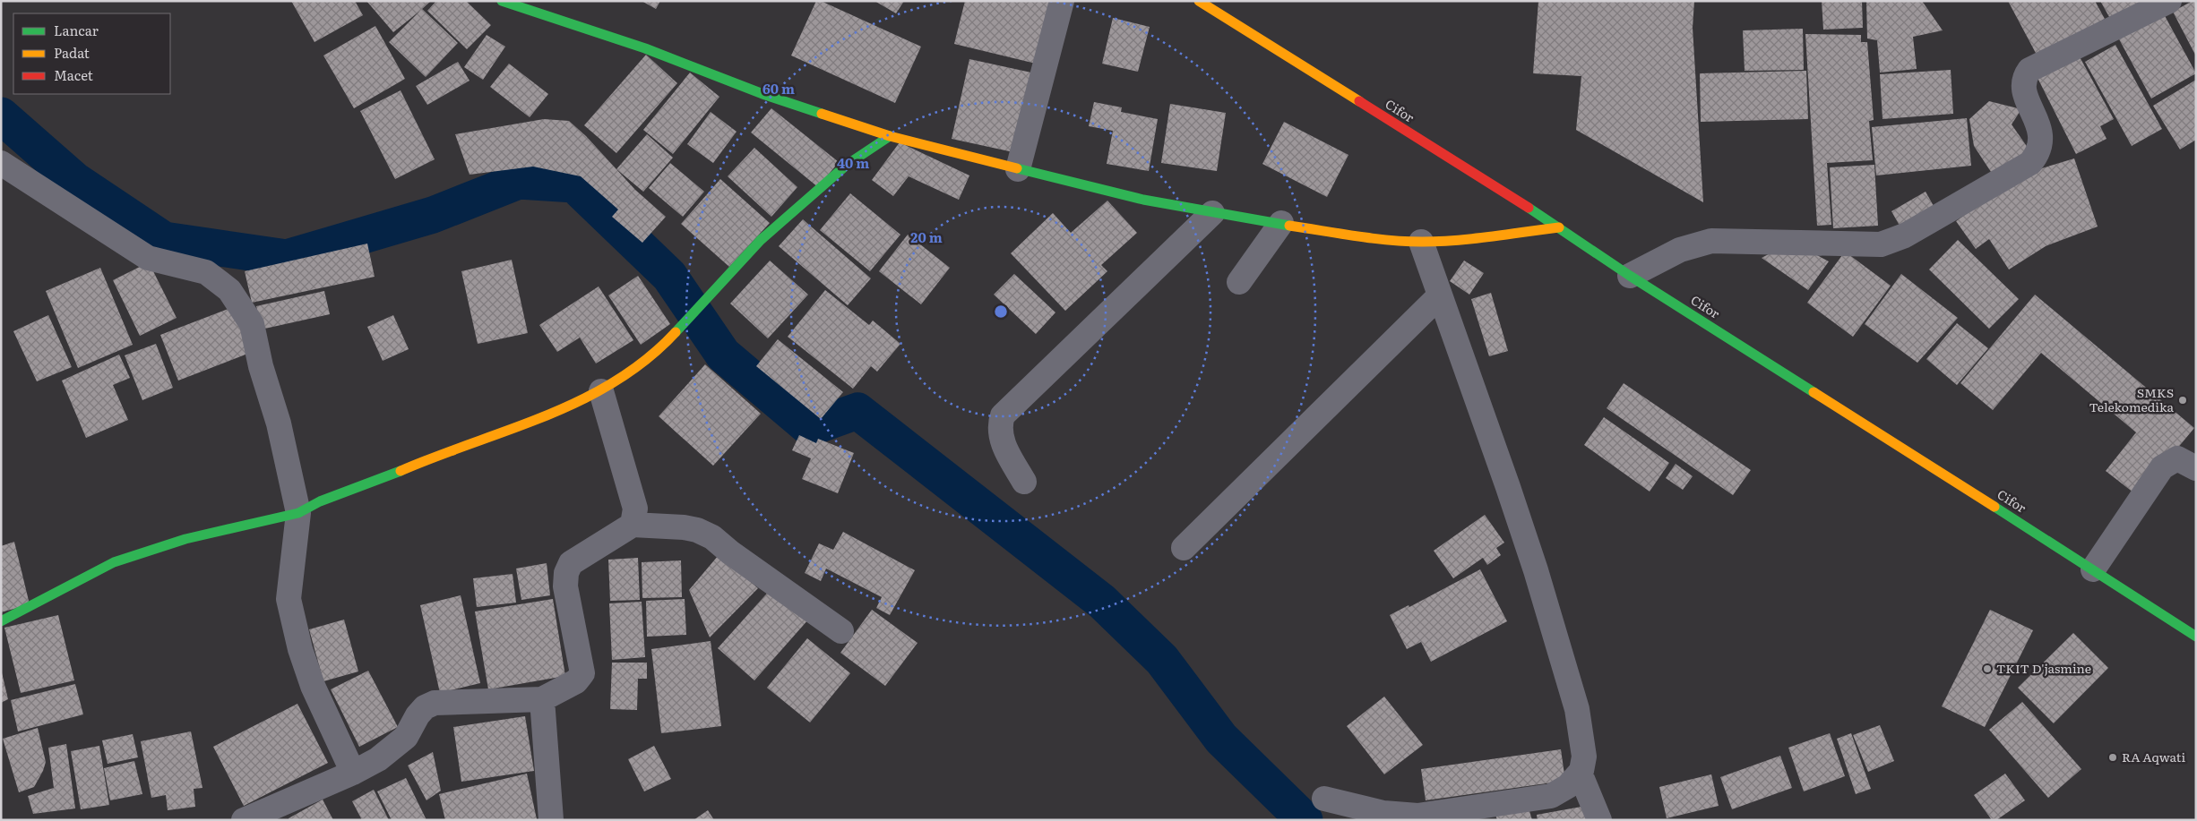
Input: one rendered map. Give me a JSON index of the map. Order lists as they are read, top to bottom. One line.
{"streets":{"street":["Cifor"]},"places":["SMKS Telekomedika","TKIT D'jasmine","RA Aqwati"],"legend":["Lancar","Padat","Macet"],"rings":["60 m","40 m","20 m"]}
